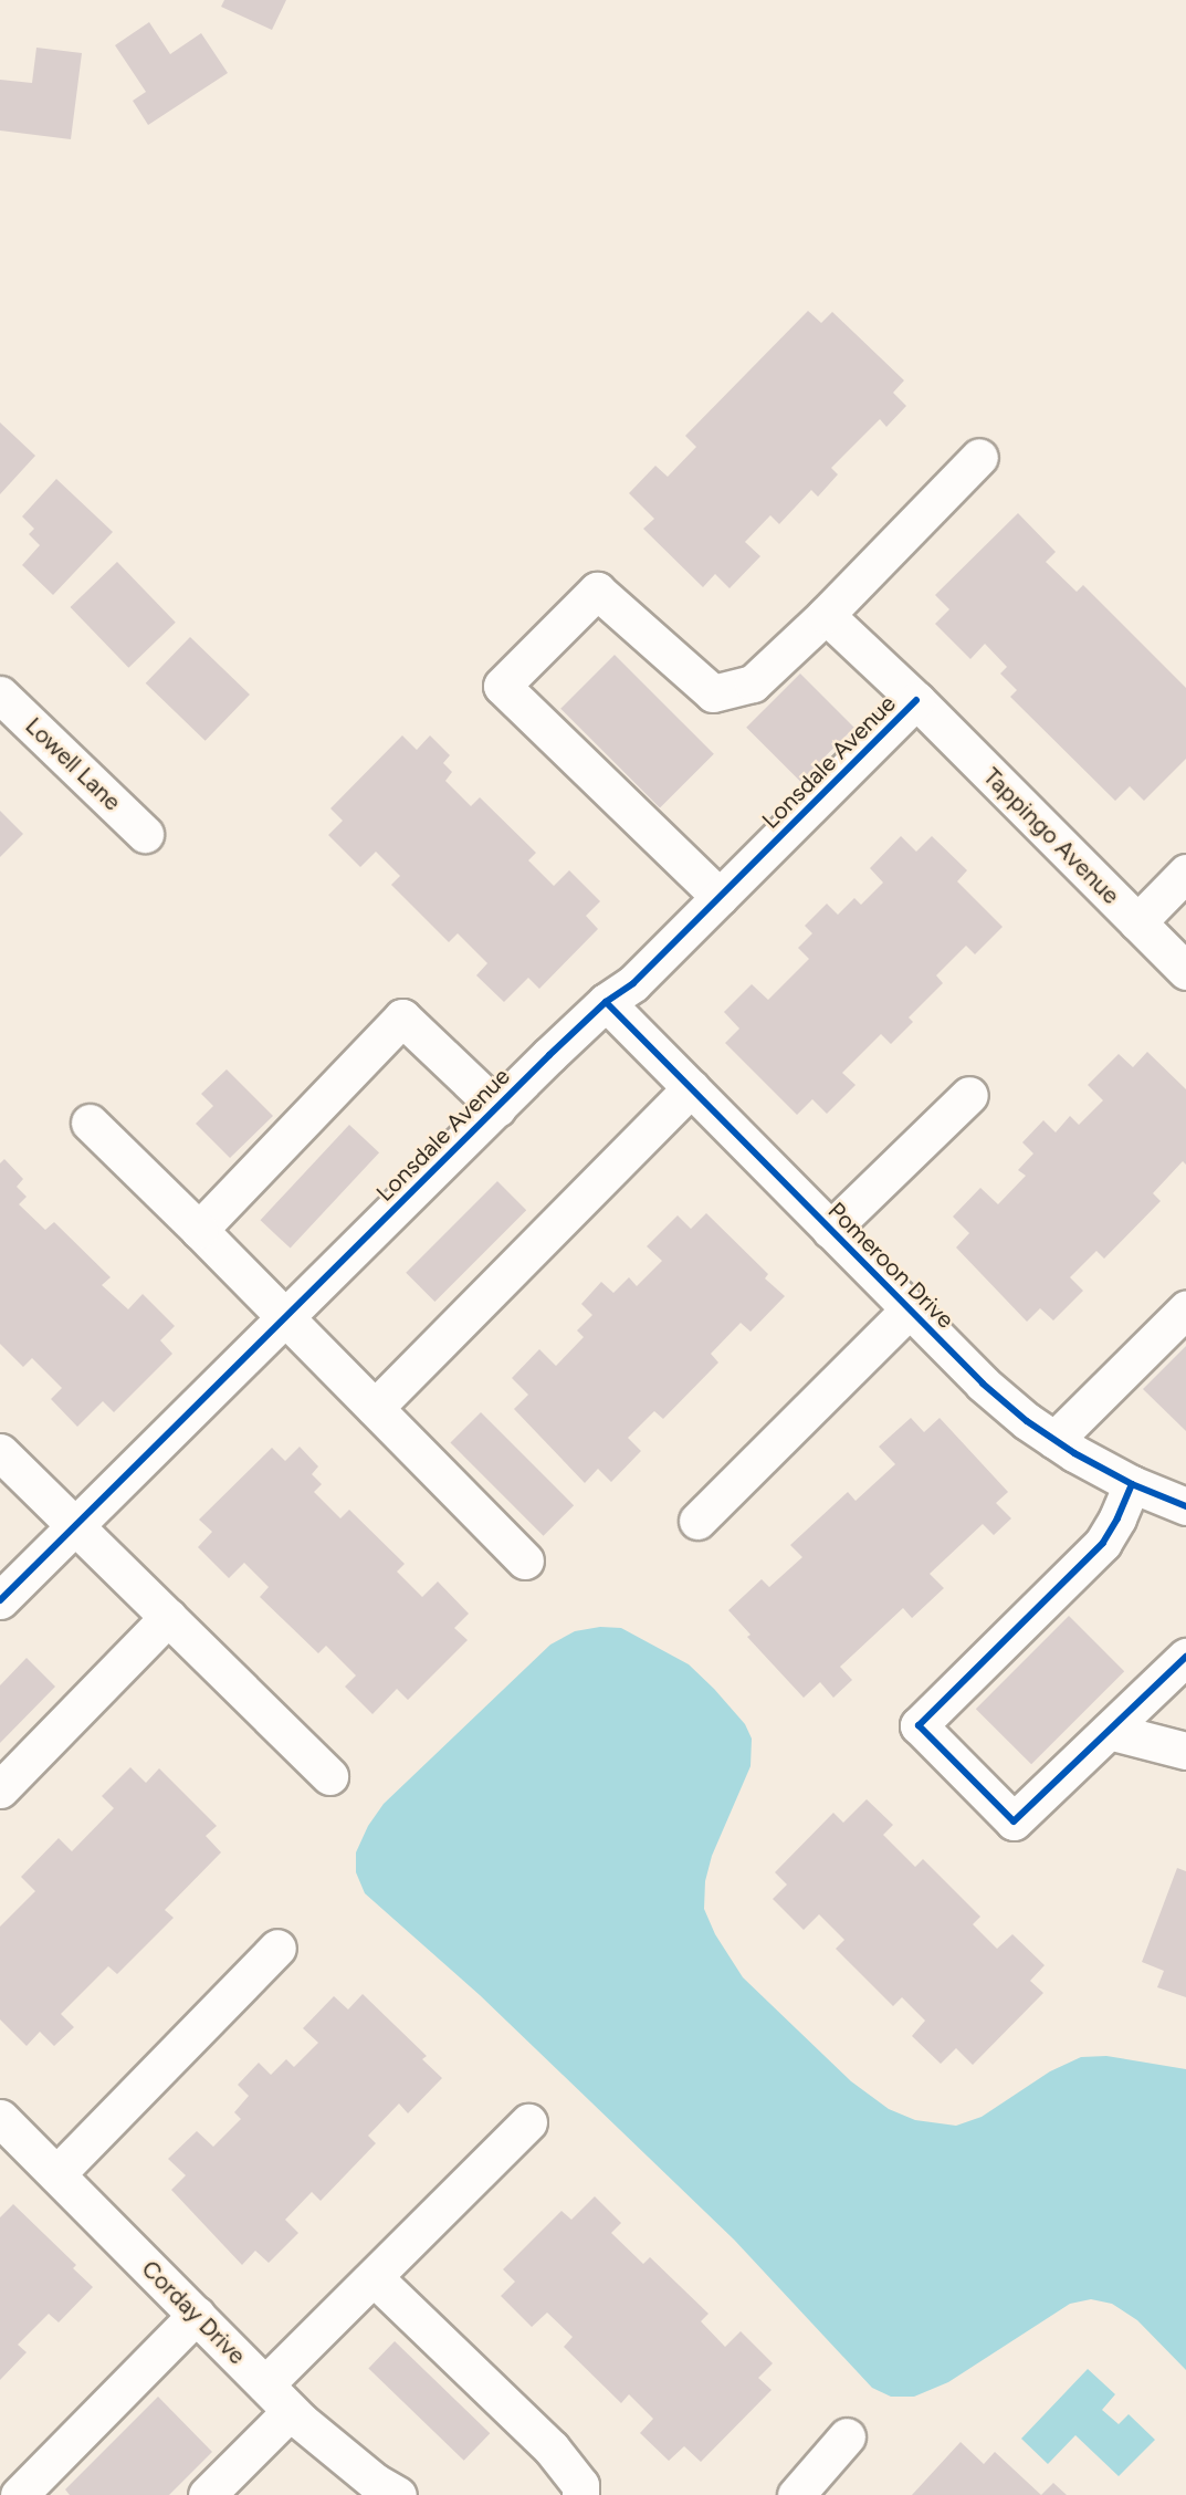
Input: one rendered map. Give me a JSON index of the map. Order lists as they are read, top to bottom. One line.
{"streets":{"street":["Lonsdale Avenue","Lowell Lane","Tappingo Avenue","Pomeroon Drive","Corday Drive"]},"crossings":[["Lonsdale Avenue","Tappingo Avenue"],["Lonsdale Avenue","Pomeroon Drive"]]}
